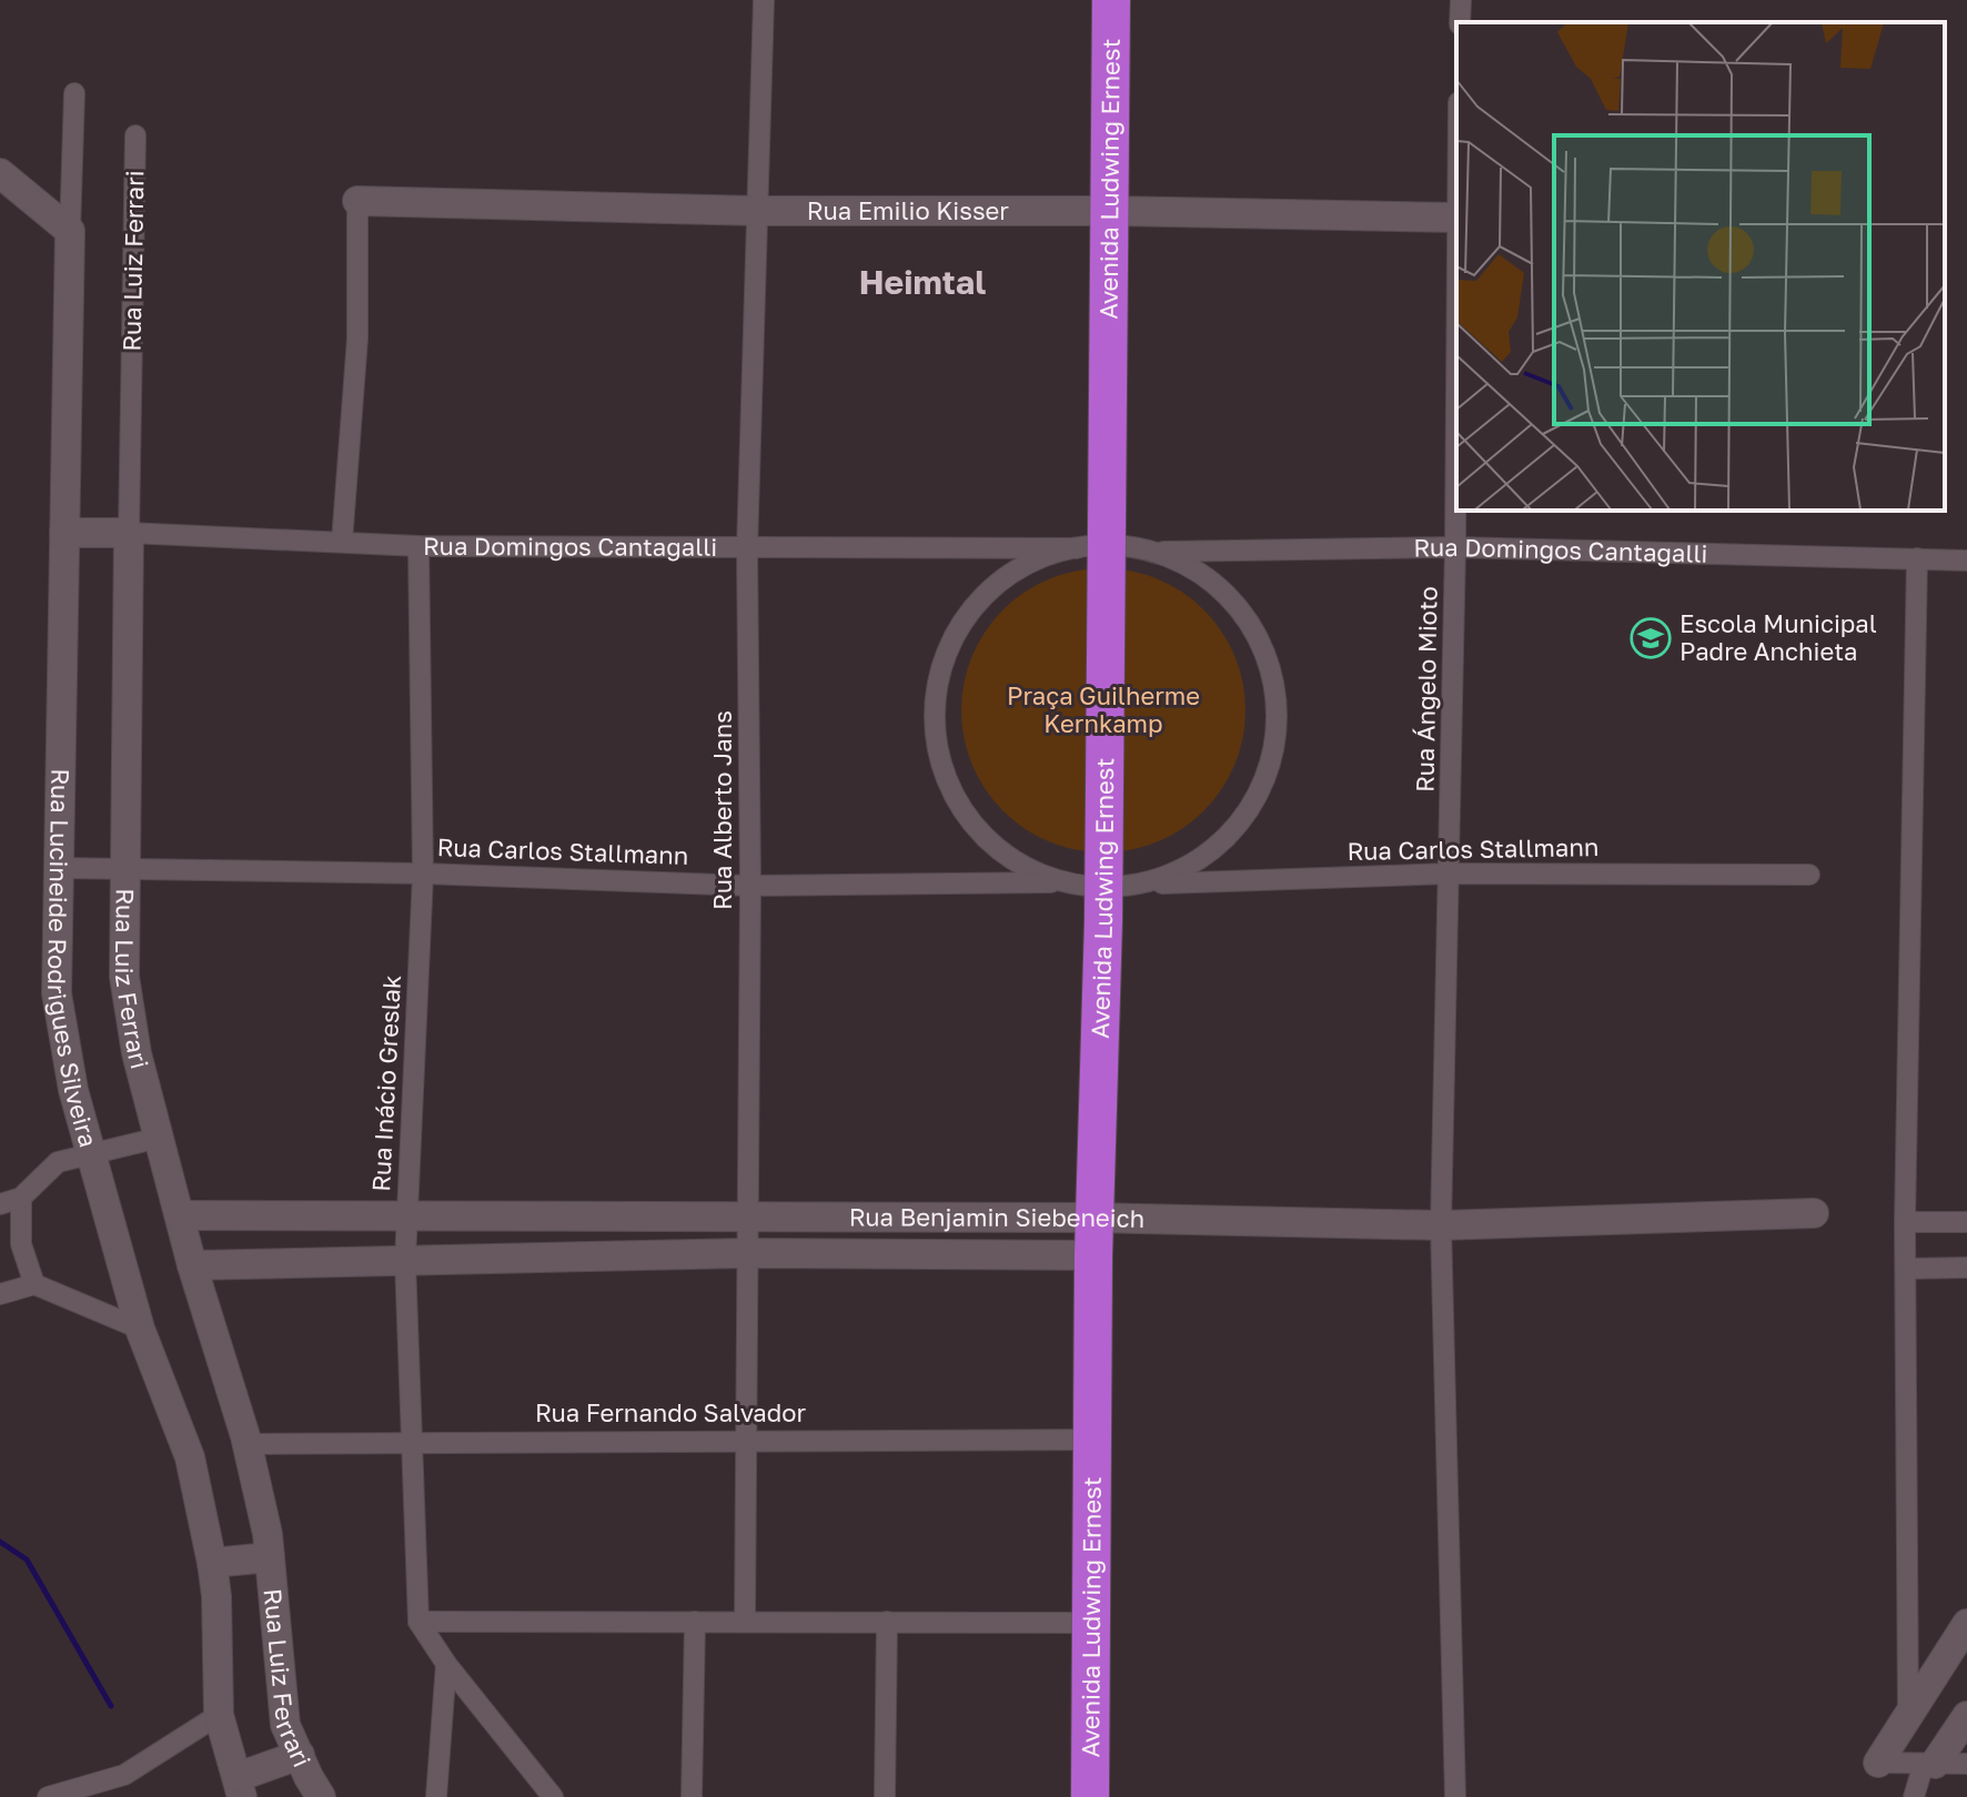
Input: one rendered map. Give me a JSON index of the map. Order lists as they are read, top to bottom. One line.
{"streets":{"highway":["Avenida Ludwing Ernest"],"street":["Rua Emilio Kisser","Rua Luiz Ferrari","Rua Domingos Cantagalli","Rua Ángelo Mioto","Rua Alberto Jans","Rua Carlos Stallmann","Rua Lucineide Rodrigues Silveira","Rua Inácio Greslak","Rua Benjamin Siebeneich","Rua Fernando Salvador"]},"crossings":[["Avenida Ludwing Ernest","Rua Emilio Kisser"],["Avenida Ludwing Ernest","Rua Domingos Cantagalli"],["Avenida Ludwing Ernest","Rua Carlos Stallmann"],["Avenida Ludwing Ernest","Rua Benjamin Siebeneich"],["Avenida Ludwing Ernest","Rua Fernando Salvador"],["Rua Emilio Kisser","Rua Ángelo Mioto"],["Rua Emilio Kisser","Rua Alberto Jans"],["Rua Luiz Ferrari","Rua Domingos Cantagalli"],["Rua Luiz Ferrari","Rua Carlos Stallmann"],["Rua Luiz Ferrari","Rua Benjamin Siebeneich"],["Rua Luiz Ferrari","Rua Fernando Salvador"],["Rua Domingos Cantagalli","Rua Ángelo Mioto"],["Rua Domingos Cantagalli","Rua Alberto Jans"],["Rua Domingos Cantagalli","Rua Lucineide Rodrigues Silveira"],["Rua Domingos Cantagalli","Rua Inácio Greslak"],["Rua Ángelo Mioto","Rua Carlos Stallmann"],["Rua Ángelo Mioto","Rua Benjamin Siebeneich"],["Rua Alberto Jans","Rua Carlos Stallmann"],["Rua Alberto Jans","Rua Benjamin Siebeneich"],["Rua Alberto Jans","Rua Fernando Salvador"],["Rua Carlos Stallmann","Rua Lucineide Rodrigues Silveira"],["Rua Carlos Stallmann","Rua Inácio Greslak"],["Rua Inácio Greslak","Rua Benjamin Siebeneich"],["Rua Inácio Greslak","Rua Fernando Salvador"]],"districts":["Heimtal"],"parks":["Praça Guilherme Kernkamp"],"places":{"school or university":["Escola Municipal Padre Anchieta"]}}
